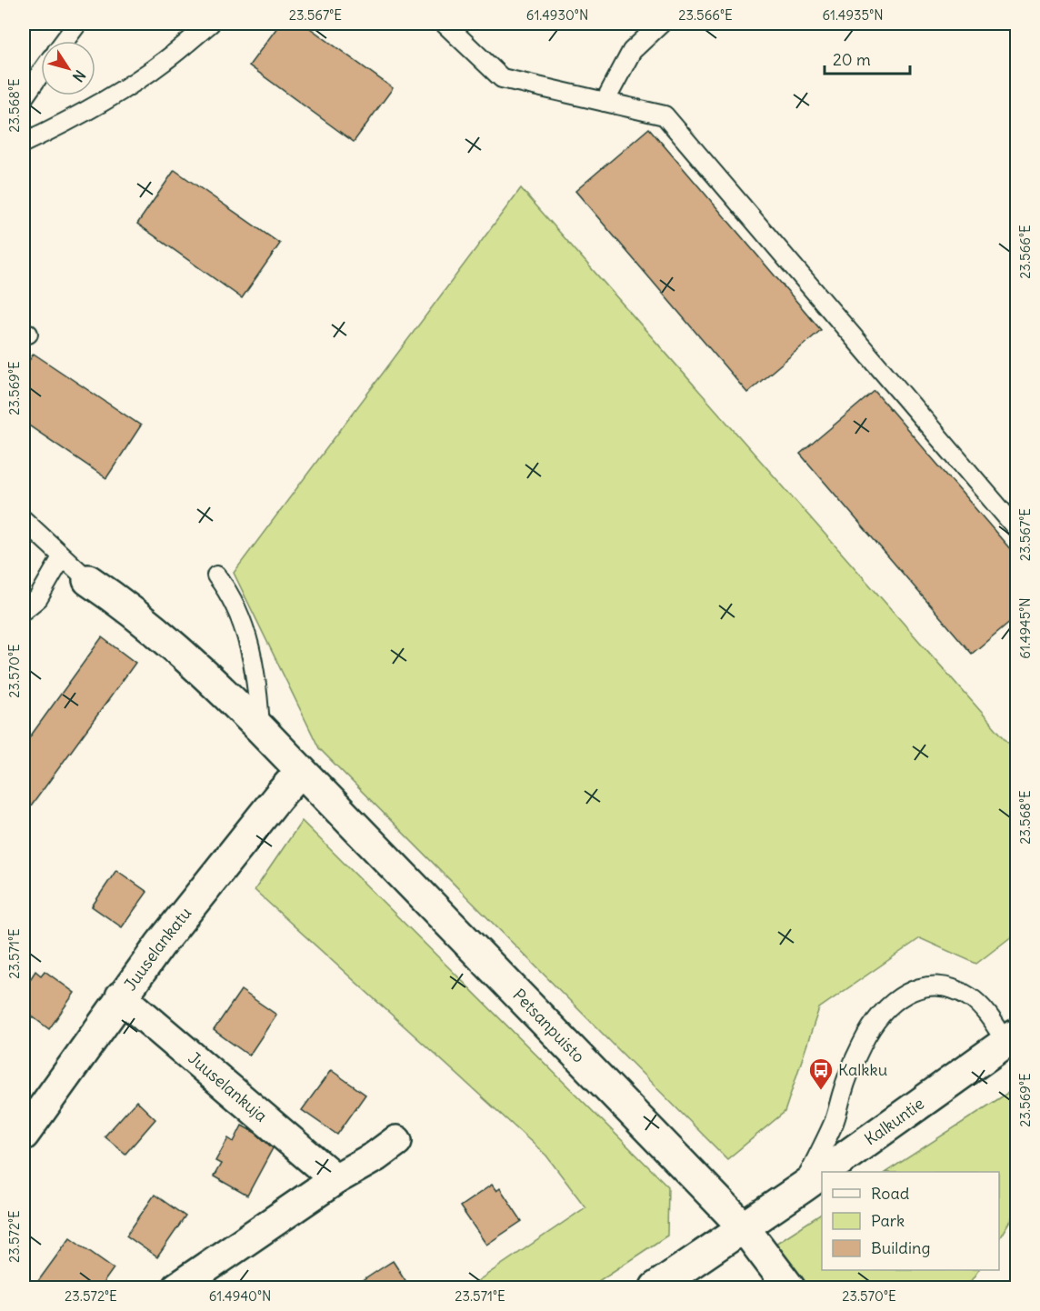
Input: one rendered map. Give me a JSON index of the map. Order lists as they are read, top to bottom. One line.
{"streets":{"street":["Juuselankatu","Petsanpuisto","Juuselankuja","Kalkuntie"]},"crossings":[["Juuselankatu","Petsanpuisto"],["Juuselankatu","Juuselankuja"],["Petsanpuisto","Kalkuntie"]],"places":{"bus stop":["Kalkku"]},"legend":["Road","Park","Building"],"scale_bar":"20 m","north":"bottom right","coordinates":["23.567°E","61.4930°N","23.566°E","61.4935°N","23.568°E","23.569°E","61.4945°N","23.570°E","23.571°E","23.572°E","61.4940°N"]}
